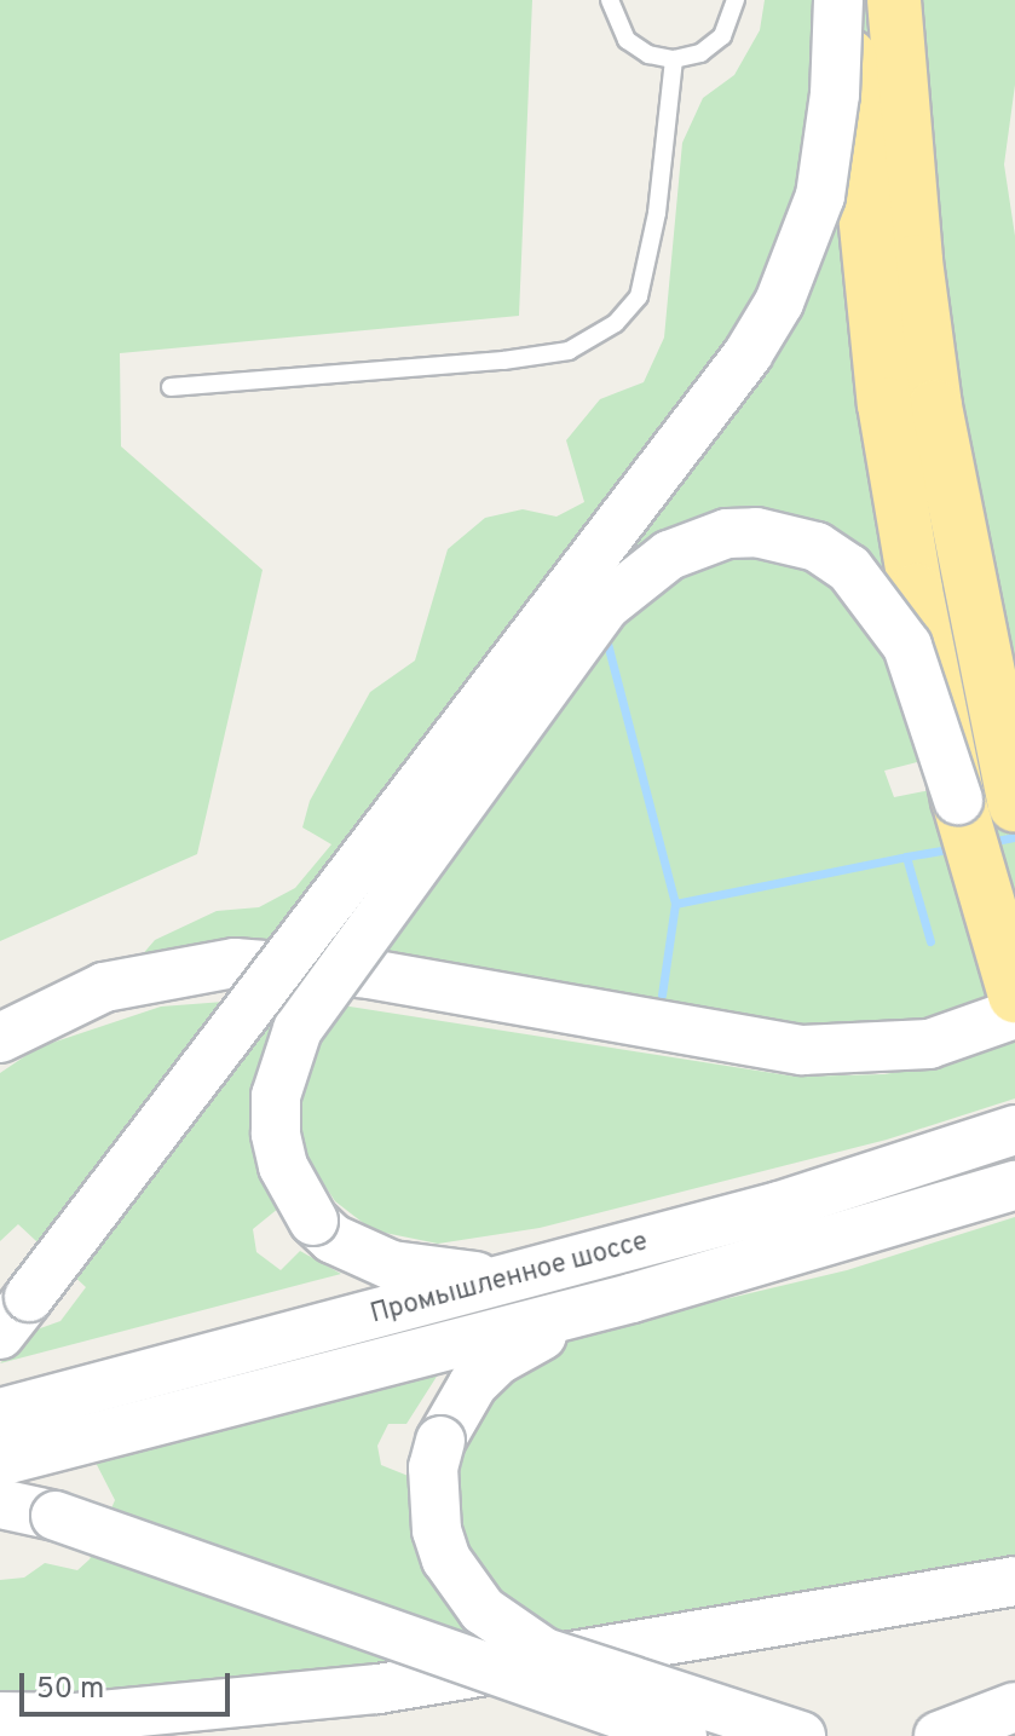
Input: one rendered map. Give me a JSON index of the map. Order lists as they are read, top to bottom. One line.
{"streets":{"main road":["Промышленное шоссе"]},"scale_bar":"50 m"}
